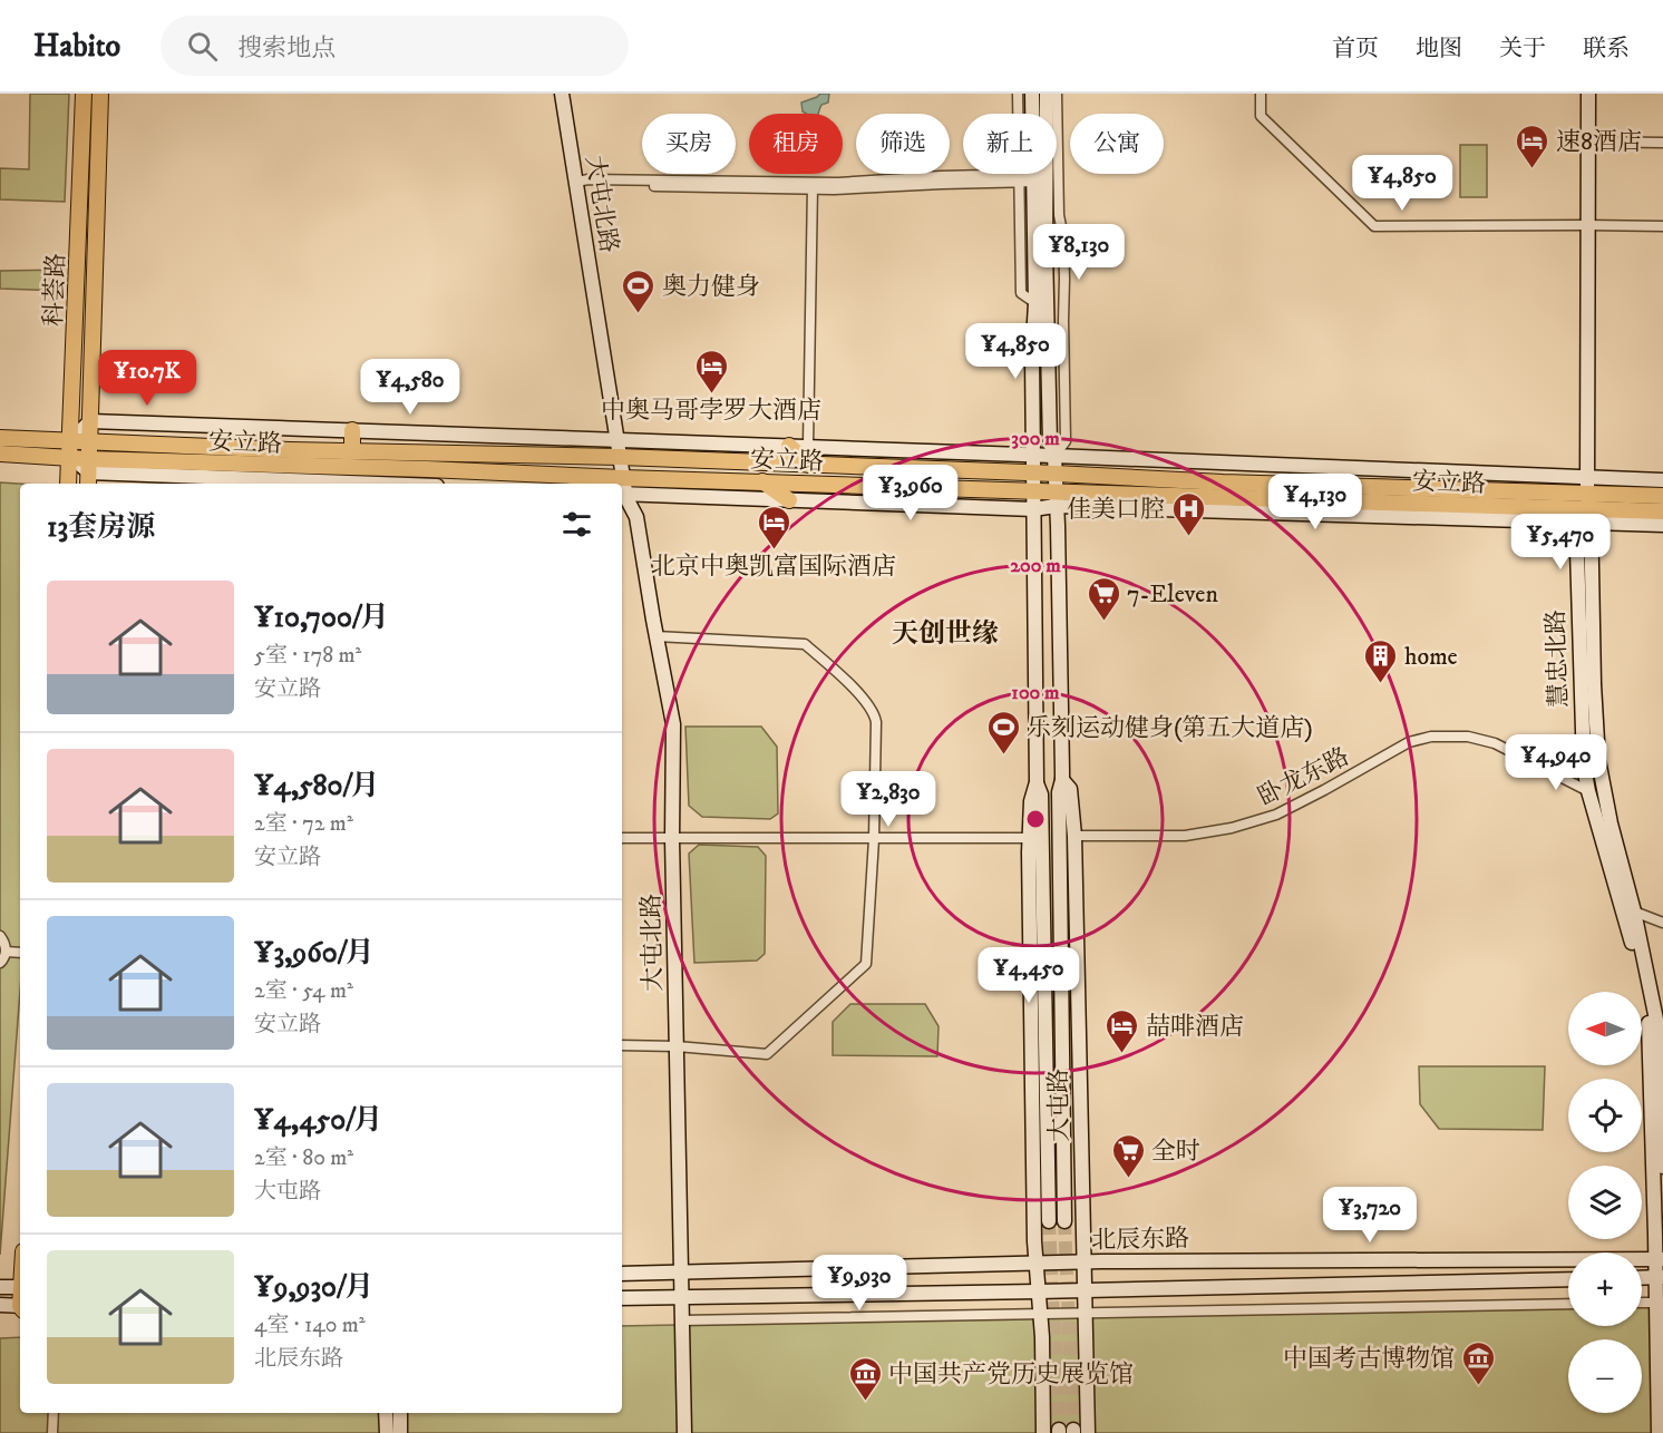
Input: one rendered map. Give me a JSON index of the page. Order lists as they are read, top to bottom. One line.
{"streets":{"main road":["科荟路","安立路"],"street":["大屯北路","慧忠北路","卧龙东路","大屯路","北辰东路"]},"crossings":[["大屯北路","安立路"],["大屯北路","北辰东路"],["科荟路","安立路"],["安立路","慧忠北路"],["安立路","大屯路"],["慧忠北路","卧龙东路"],["慧忠北路","北辰东路"],["卧龙东路","大屯路"],["大屯路","北辰东路"]],"districts":["天创世缘"],"places":{"hotel":["速8酒店","中奥马哥孛罗大酒店","北京中奥凯富国际酒店","喆啡酒店"],"sports":["奥力健身","乐刻运动健身(第五大道店)"],"hospital":["佳美口腔"],"supermarket":["7-Eleven","全时"],"building":["home"],"museum":["中国考古博物馆","中国共产党历史展览馆"]},"north":"left","page":{"header":"Habito","search":"搜索地点","nav":["首页","地图","关于","联系"],"chip":["买房","租房","筛选","新上","公寓"],"price":["¥4,850","¥8,130","¥4,850","¥10.7K","¥4,580","¥3,960","¥4,130","¥5,470","¥4,940","¥2,830","¥4,450","¥3,720","¥9,930"],"heading":"13套房源","list":[{"name":"¥10,700/月","note":"5室 · 178 m² · 安立路"},{"name":"¥4,580/月","note":"2室 · 72 m² · 安立路"},{"name":"¥3,960/月","note":"2室 · 54 m² · 安立路"},{"name":"¥4,450/月","note":"2室 · 80 m² · 大屯路"},{"name":"¥9,930/月","note":"4室 · 140 m² · 北辰东路"}],"map_buttons":["+","−"]},"rings":["300 m","200 m","100 m"]}
